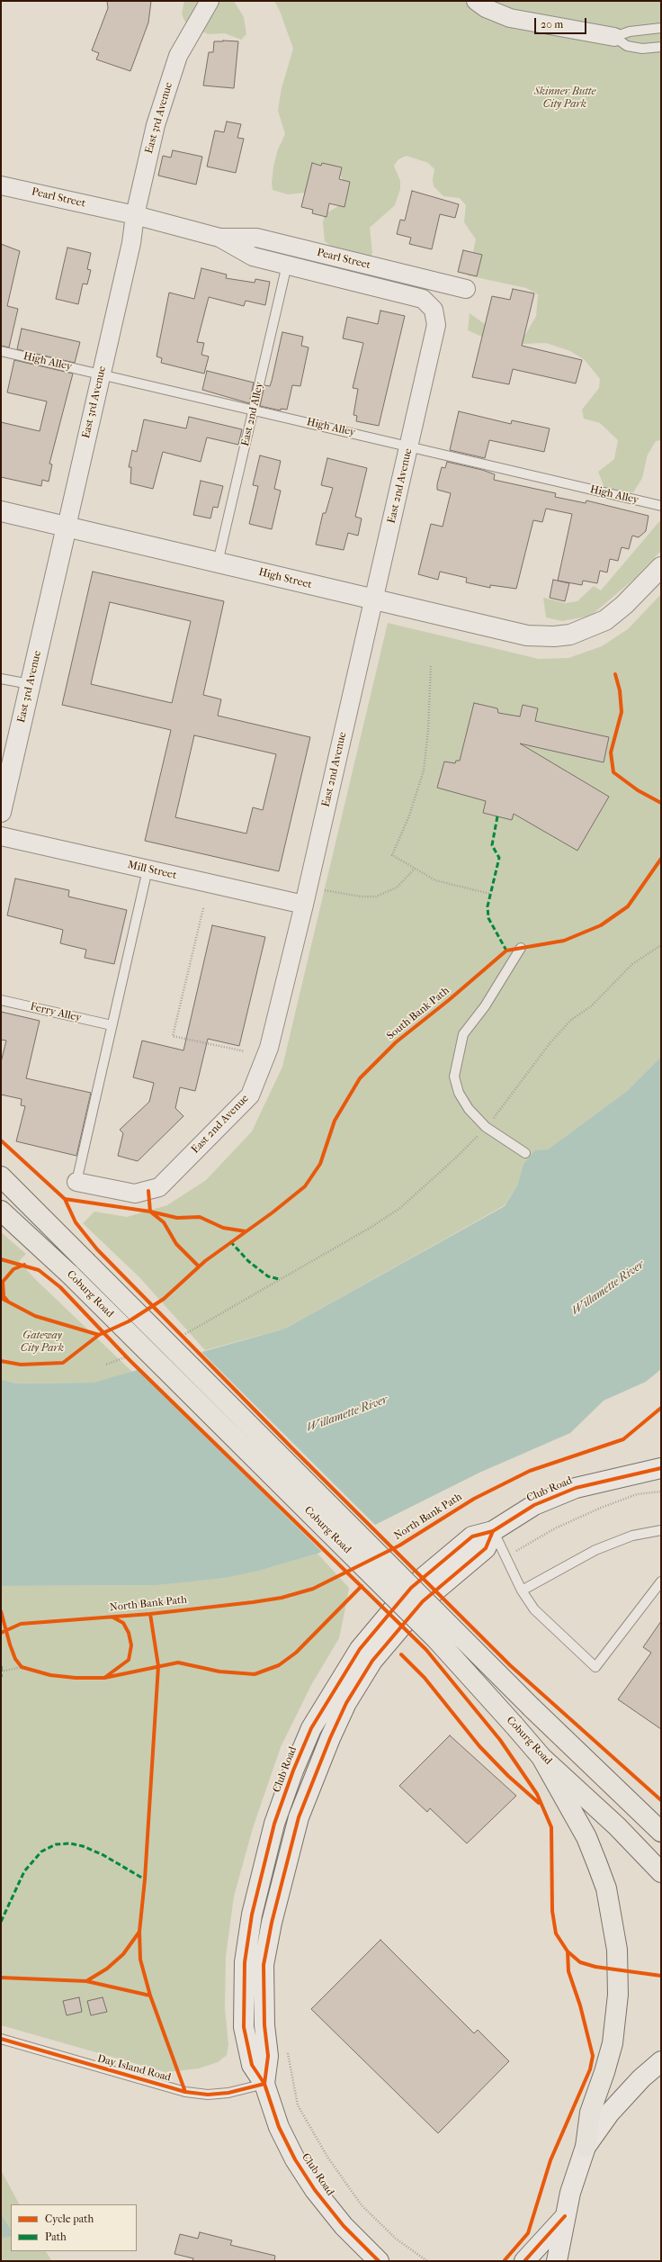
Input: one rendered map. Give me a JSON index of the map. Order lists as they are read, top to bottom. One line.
{"streets":{"main road":["East 3rd Avenue","High Street","Coburg Road","Club Road"],"street":["Pearl Street","East 2nd Avenue","Mill Street"],"lane":["High Alley","East 2nd Alley","Ferry Alley","Day Island Road"],"cycle path":["South Bank Path","North Bank Path"]},"crossings":[["East 3rd Avenue","Pearl Street"],["East 3rd Avenue","High Alley"],["East 3rd Avenue","High Street"],["Pearl Street","East 2nd Alley"],["Pearl Street","East 2nd Avenue"],["High Alley","East 2nd Alley"],["High Alley","East 2nd Avenue"],["East 2nd Alley","High Street"],["East 2nd Avenue","High Street"],["East 2nd Avenue","Mill Street"],["Club Road","Day Island Road"]],"water":["Willamette River"],"parks":["Skinner Butte City Park","Gateway City Park"],"legend":["Cycle path","Path"],"scale_bar":"20 m"}
